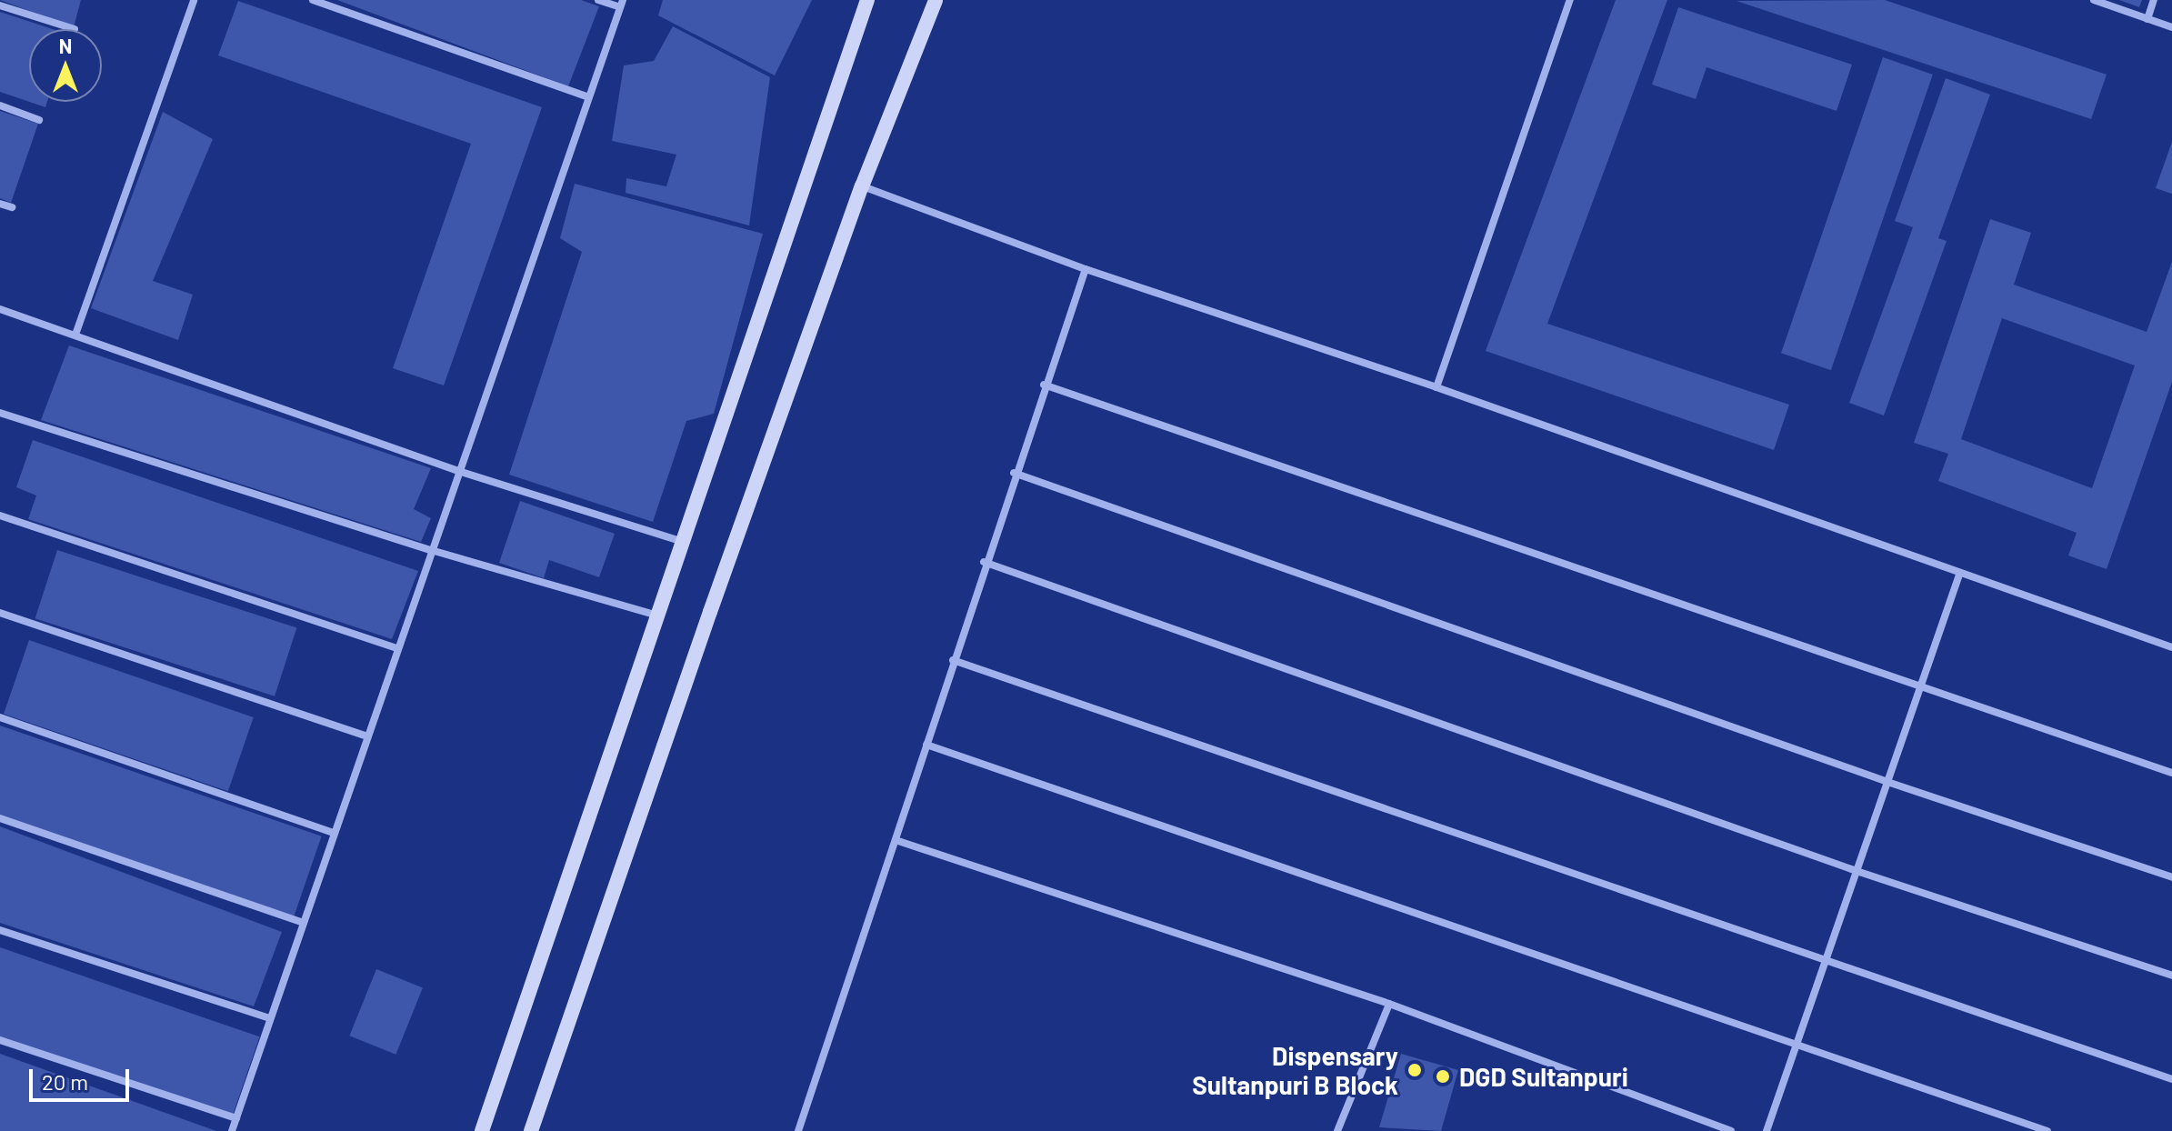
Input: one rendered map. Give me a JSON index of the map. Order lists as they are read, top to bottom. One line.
{"places":["Dispensary Sultanpuri B Block","DGD Sultanpuri"],"scale_bar":"20 m","north":"top"}
